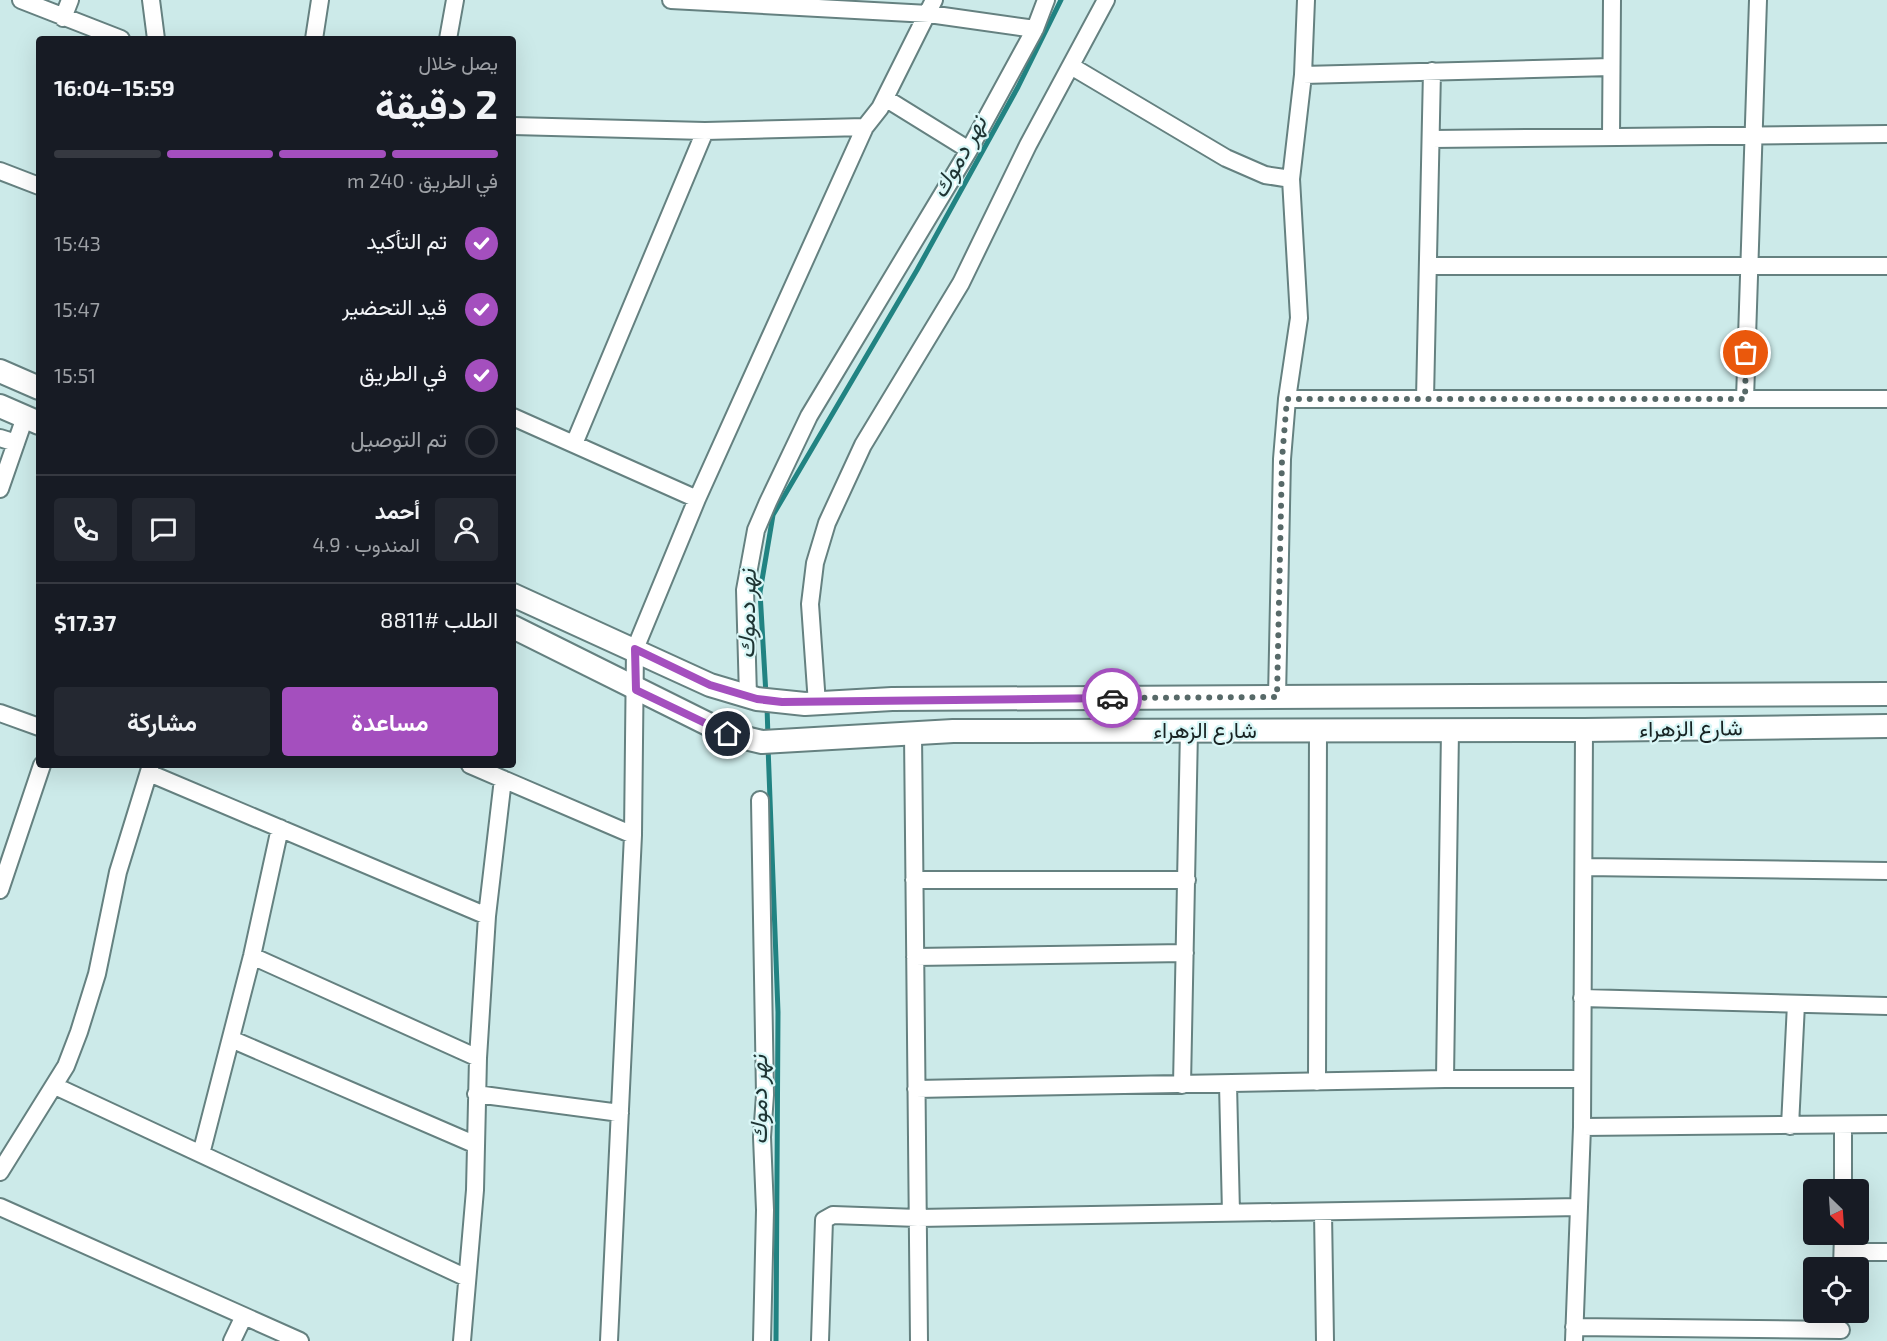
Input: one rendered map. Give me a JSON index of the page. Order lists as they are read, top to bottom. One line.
{"streets":{"main road":["شارع الزهراء"]},"water":["نهر دموك"],"north":"bottom right","page":{"heading":["2 دقيقة","يصل خلال","15:59–16:04"],"panel":["أحمد","المندوب · 4.9","الطلب #8811","$17.37"],"bar":"في الطريق · 240 m","list":[["تم التأكيد","15:43"],["قيد التحضير","15:47"],["في الطريق","15:51"],"تم التوصيل"],"buttons":["مساعدة","مشاركة"]}}
